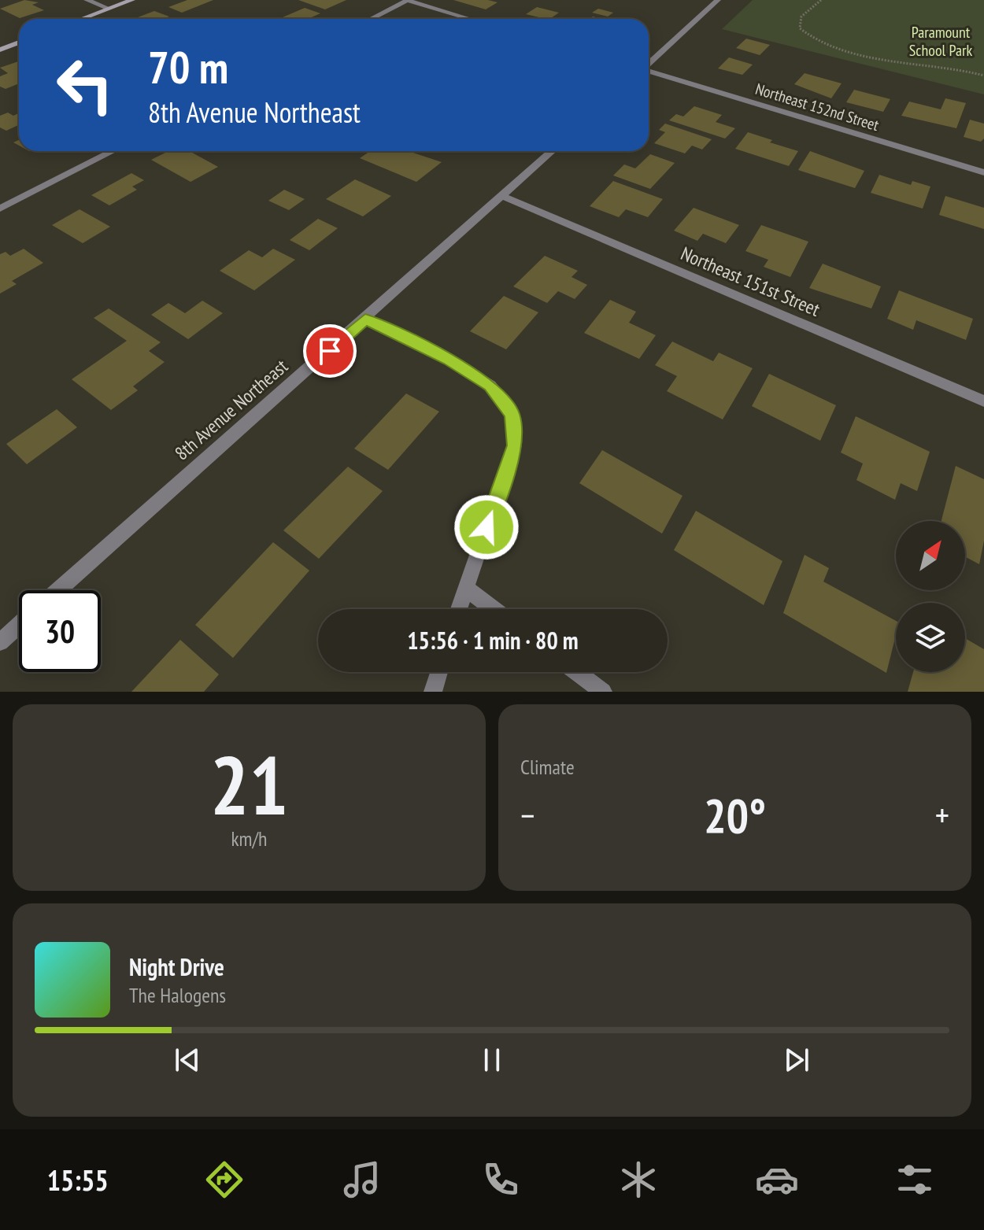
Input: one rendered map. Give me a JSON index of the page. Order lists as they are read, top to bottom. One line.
{"streets":{"street":["Northeast 152nd Street","Northeast 151st Street","8th Avenue Northeast"]},"crossings":[["Northeast 151st Street","8th Avenue Northeast"]],"parks":["Paramount School Park"],"north":"top right","page":{"turn":["70 m","8th Avenue Northeast"],"limit":"30","trip":"15:56 · 1 min · 80 m","tile":[["21","km/h"],"Climate"],"heat":["−","20°","+"],"song":["Night Drive","The Halogens"],"tabs":"15:55"}}
